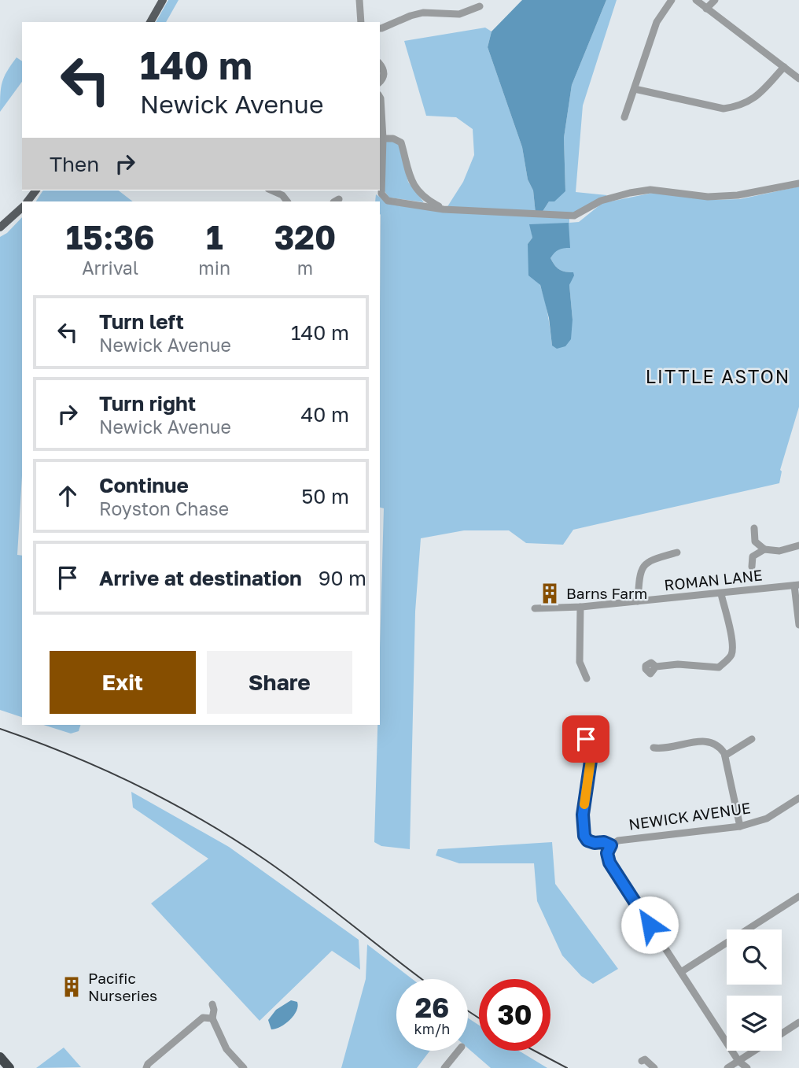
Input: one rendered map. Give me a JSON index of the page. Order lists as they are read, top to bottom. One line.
{"streets":{"street":["ROMAN LANE","NEWICK AVENUE"]},"districts":["LITTLE ASTON"],"places":{"building":["Barns Farm","Pacific Nurseries"]},"page":{"turn":["140 m","Newick Avenue"],"then":"Then","eta":["15:36","Arrival","1","min","320","m"],"list":[{"name":"Turn left","note":"Newick Avenue","value":"140 m"},{"name":"Turn right","note":"Newick Avenue","value":"40 m"},{"name":"Continue","note":"Royston Chase","value":"50 m"},{"name":"Arrive at destination","value":"90 m"}],"buttons":["Exit","Share"],"speed":"26 km/h","limit":"30"}}
